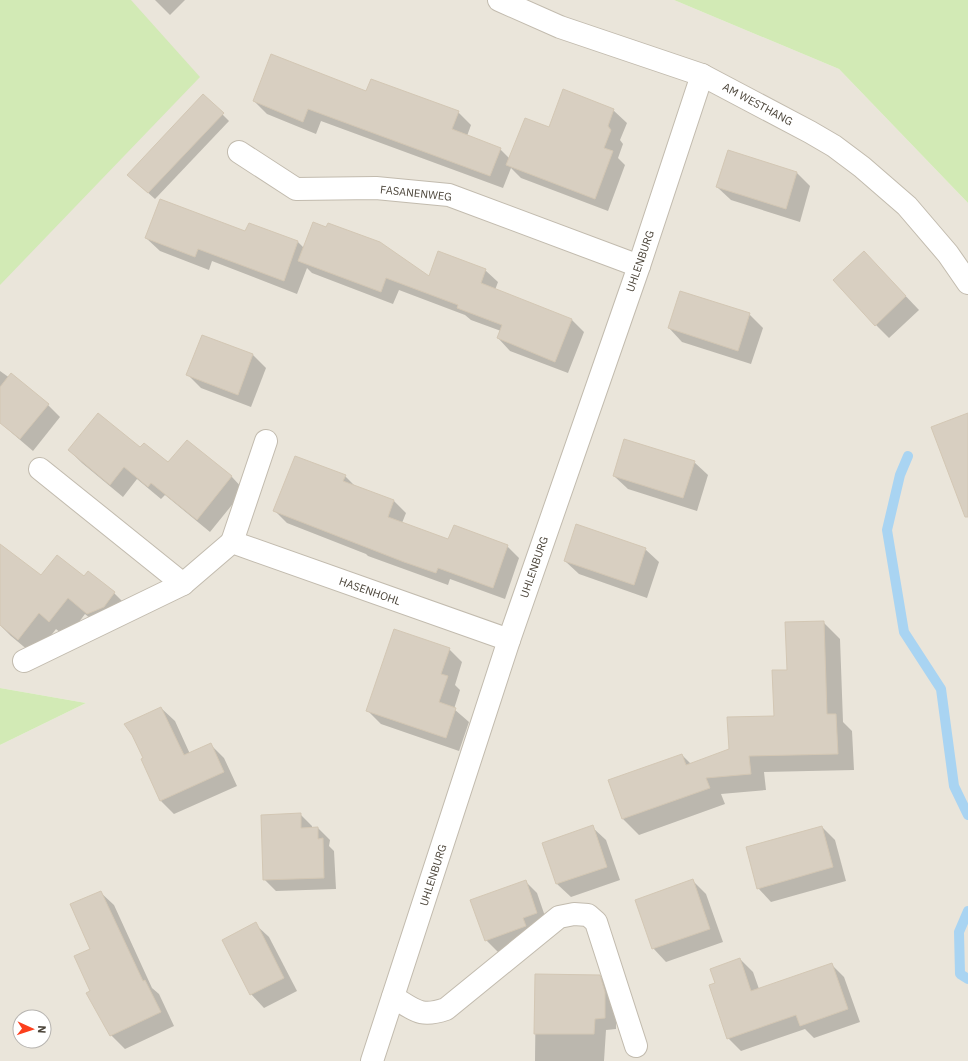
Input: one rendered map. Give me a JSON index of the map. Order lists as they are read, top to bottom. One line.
{"streets":{"street":["AM WESTHANG","FASANENWEG","UHLENBURG","HASENHOHL"]},"crossings":[["AM WESTHANG","UHLENBURG"],["FASANENWEG","UHLENBURG"],["UHLENBURG","HASENHOHL"]],"north":"right"}
